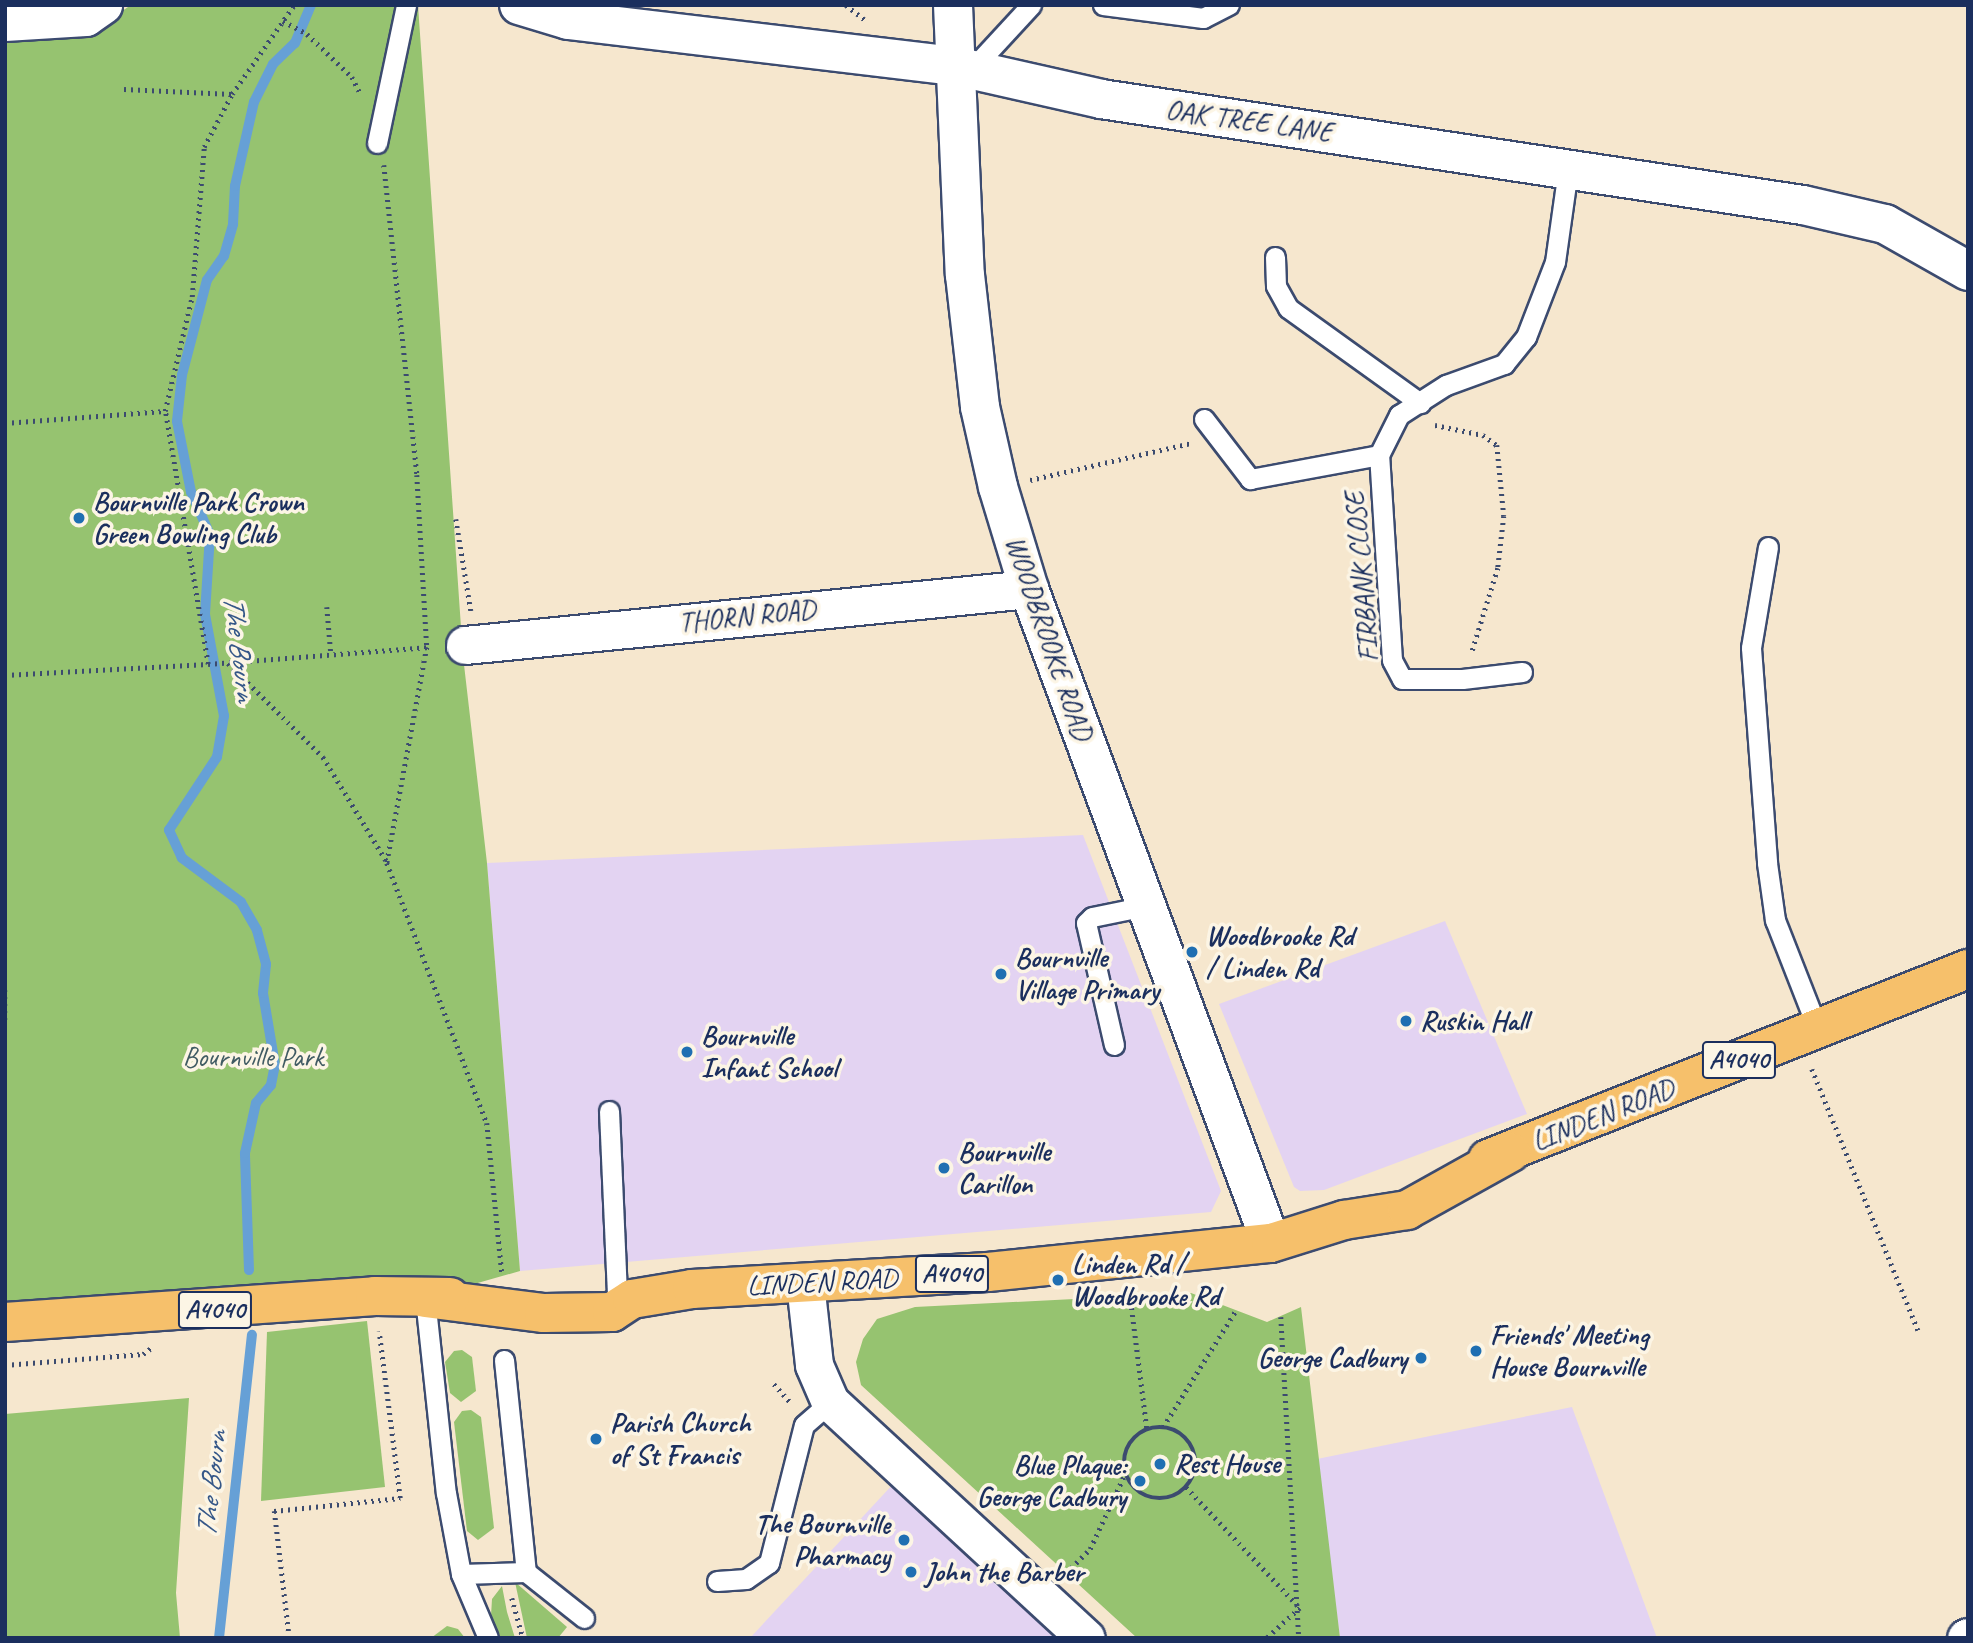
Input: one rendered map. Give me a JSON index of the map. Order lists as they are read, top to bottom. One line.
{"streets":{"highway":["A4040","LINDEN ROAD"],"street":["OAK TREE LANE","THORN ROAD","WOODBROOKE ROAD"],"lane":["FIRBANK CLOSE"]},"crossings":[["OAK TREE LANE","WOODBROOKE ROAD"],["THORN ROAD","WOODBROOKE ROAD"],["WOODBROOKE ROAD","LINDEN ROAD"]],"water":["The Bourn"],"parks":["Bournville Park"],"places":["Bournville Park Crown Green Bowling Club","Woodbrooke Rd / Linden Rd","Bournville Village Primary","Ruskin Hall","Bournville Infant School","Bournville Carillon","Linden Rd / Woodbrooke Rd","Friends' Meeting House Bournville","George Cadbury","Parish Church of St Francis","Rest House","Blue Plaque: George Cadbury","The Bournville Pharmacy","John the Barber"]}
